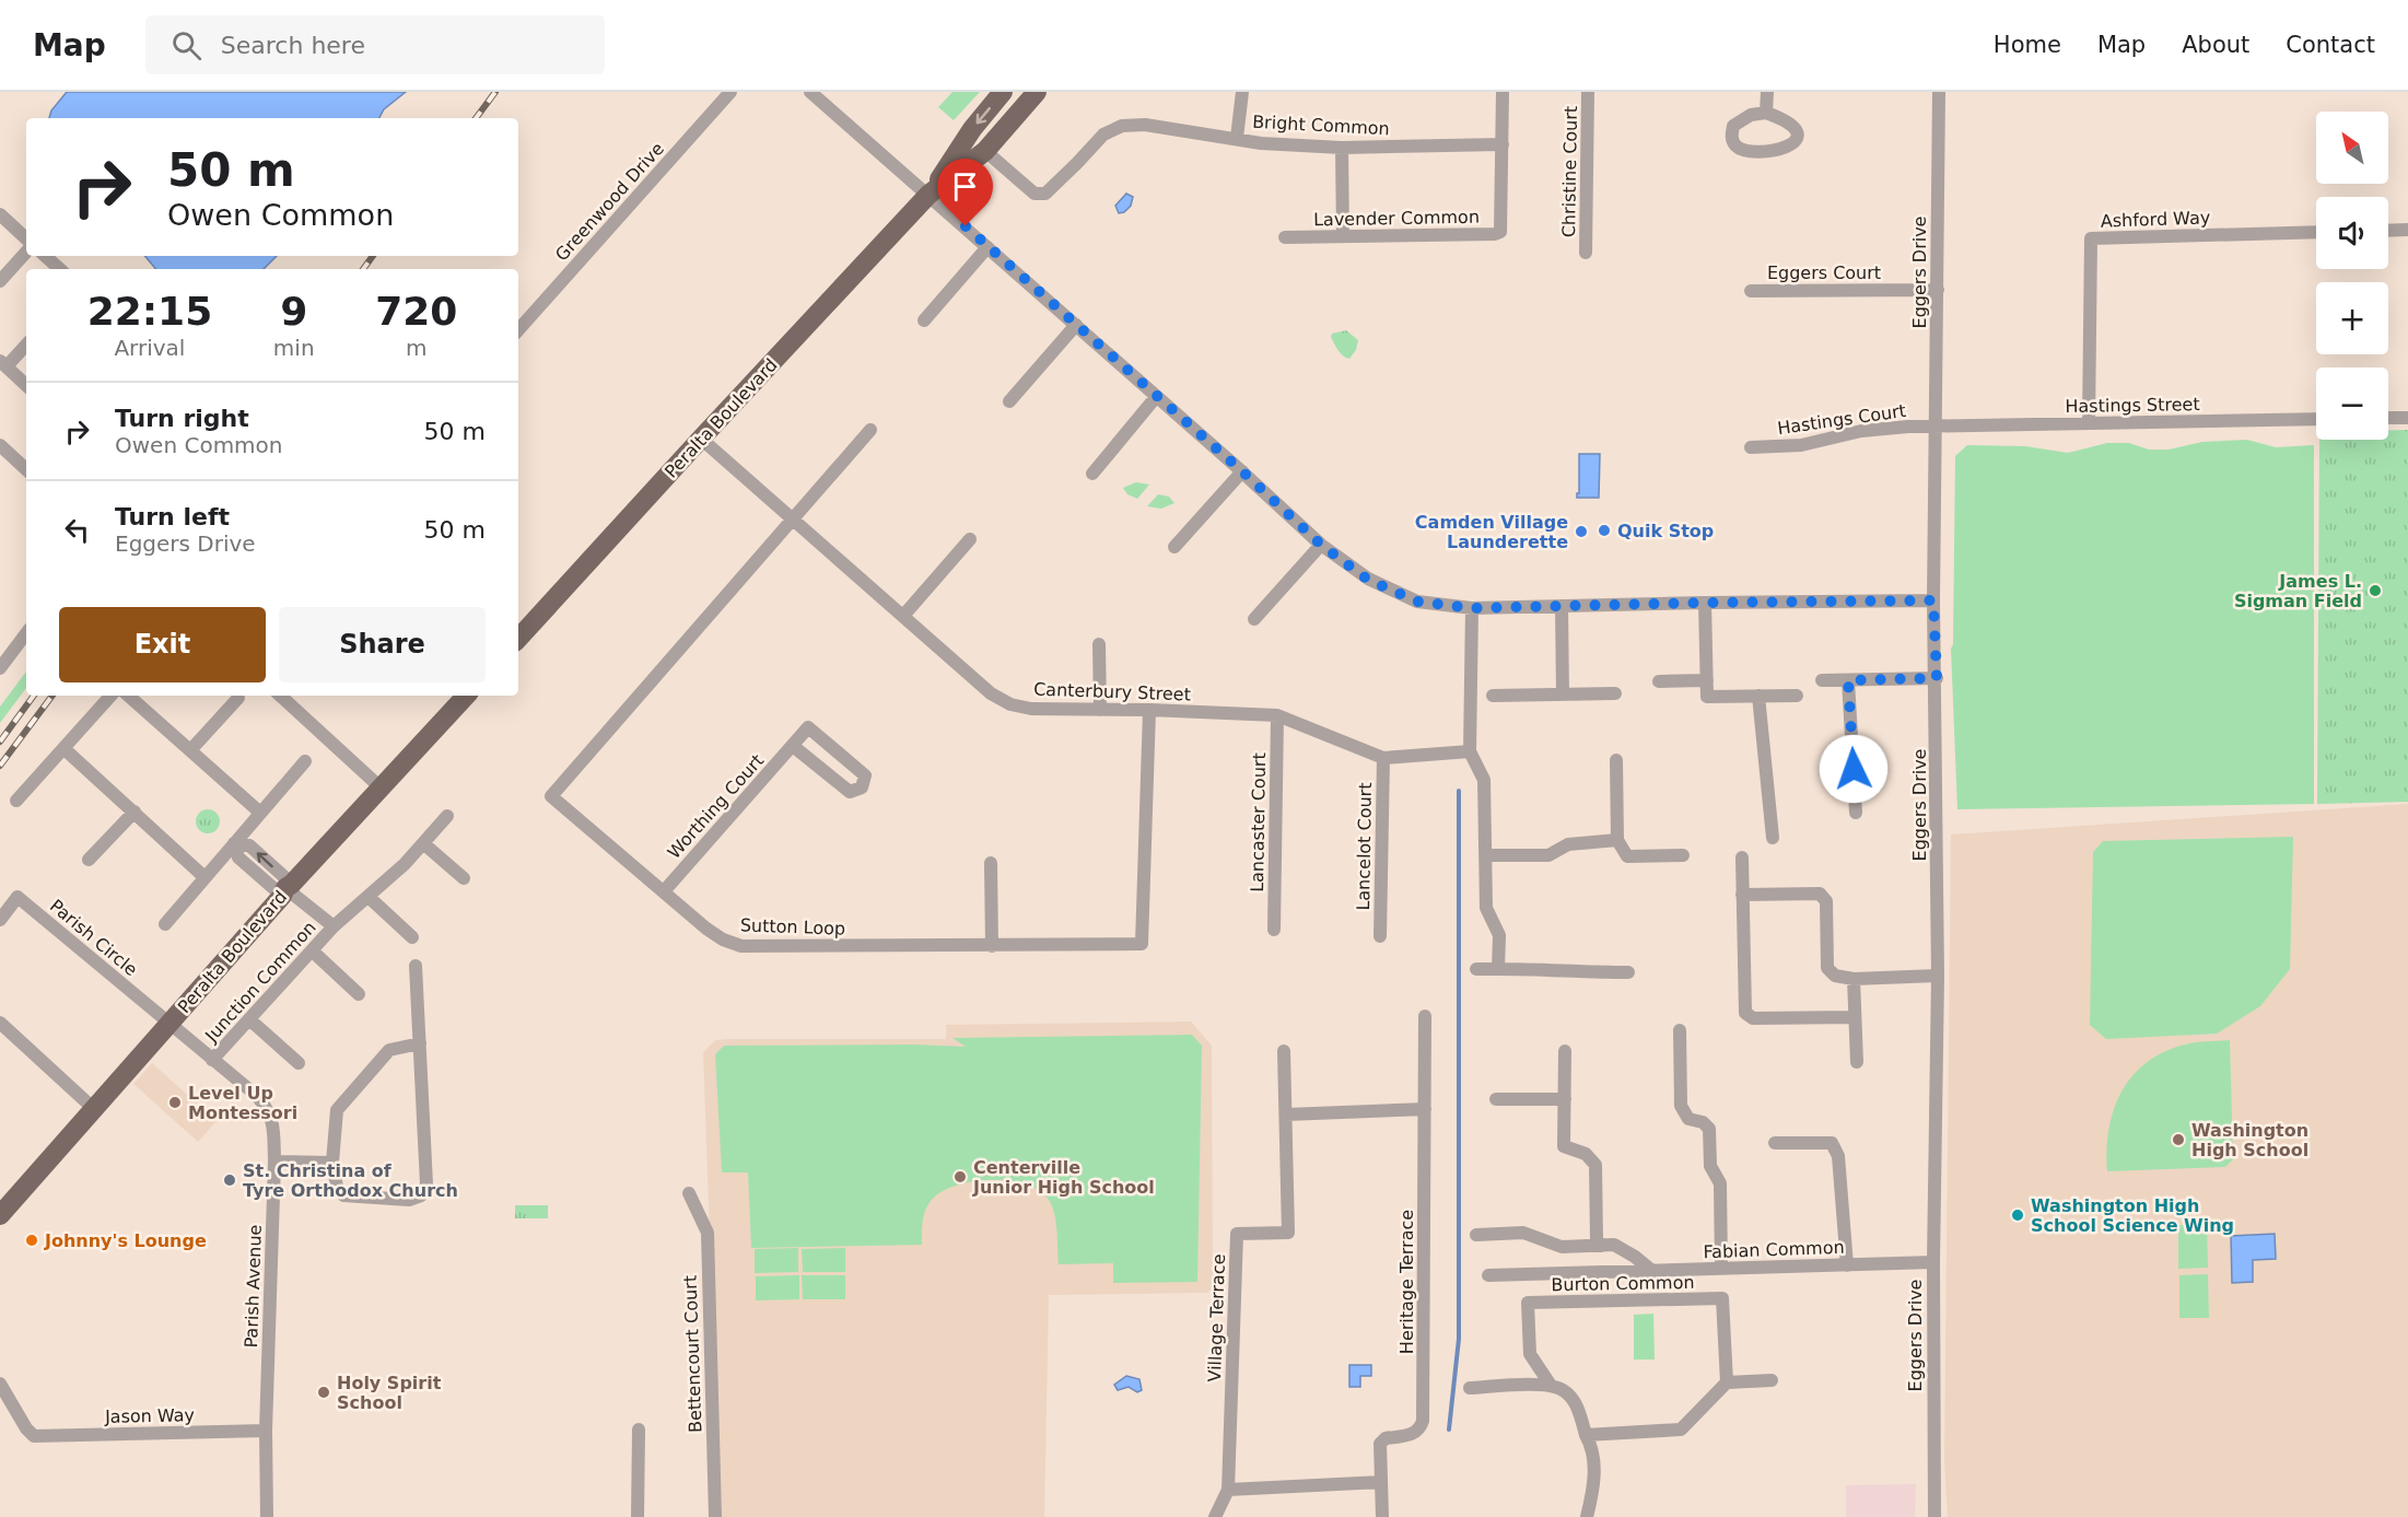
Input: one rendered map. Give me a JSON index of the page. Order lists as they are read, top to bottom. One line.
{"streets":{"main road":["Peralta Boulevard"],"street":["Bright Common","Christine Court","Greenwood Drive","Lavender Common","Ashford Way","Eggers Court","Eggers Drive","Hastings Street","Hastings Court","Canterbury Street","Worthing Court","Lancaster Court","Lancelot Court","Sutton Loop","Parish Circle","Junction Common","Fabian Common","Heritage Terrace","Burton Common","Parish Avenue","Village Terrace","Bettencourt Court","Jason Way"]},"crossings":[["Bright Common","Lavender Common"],["Bright Common","Peralta Boulevard"],["Ashford Way","Hastings Street"],["Eggers Court","Eggers Drive"],["Eggers Drive","Hastings Street"],["Eggers Drive","Hastings Court"],["Eggers Drive","Fabian Common"],["Hastings Street","Hastings Court"],["Peralta Boulevard","Canterbury Street"],["Peralta Boulevard","Parish Circle"],["Peralta Boulevard","Junction Common"],["Peralta Boulevard","Parish Avenue"],["Canterbury Street","Lancaster Court"],["Canterbury Street","Lancelot Court"],["Canterbury Street","Sutton Loop"],["Worthing Court","Sutton Loop"],["Parish Circle","Parish Avenue"],["Junction Common","Parish Avenue"],["Parish Avenue","Jason Way"]],"places":["Quik Stop","Camden Village Launderette","James L. Sigman Field","Level Up Montessori","Washington High School","Centerville Junior High School","St. Christina of Tyre Orthodox Church","Washington High School Science Wing","Johnny's Lounge","Holy Spirit School"],"north":"top left","page":{"header":"Map","search":"Search here","nav":["Home","Map","About","Contact"],"map_buttons":["+","−"],"turn":["50 m","Owen Common"],"eta":["22:15","Arrival","9","min","720","m"],"list":[{"name":"Turn right","note":"Owen Common","value":"50 m"},{"name":"Turn left","note":"Eggers Drive","value":"50 m"}],"buttons":["Exit","Share"]}}
